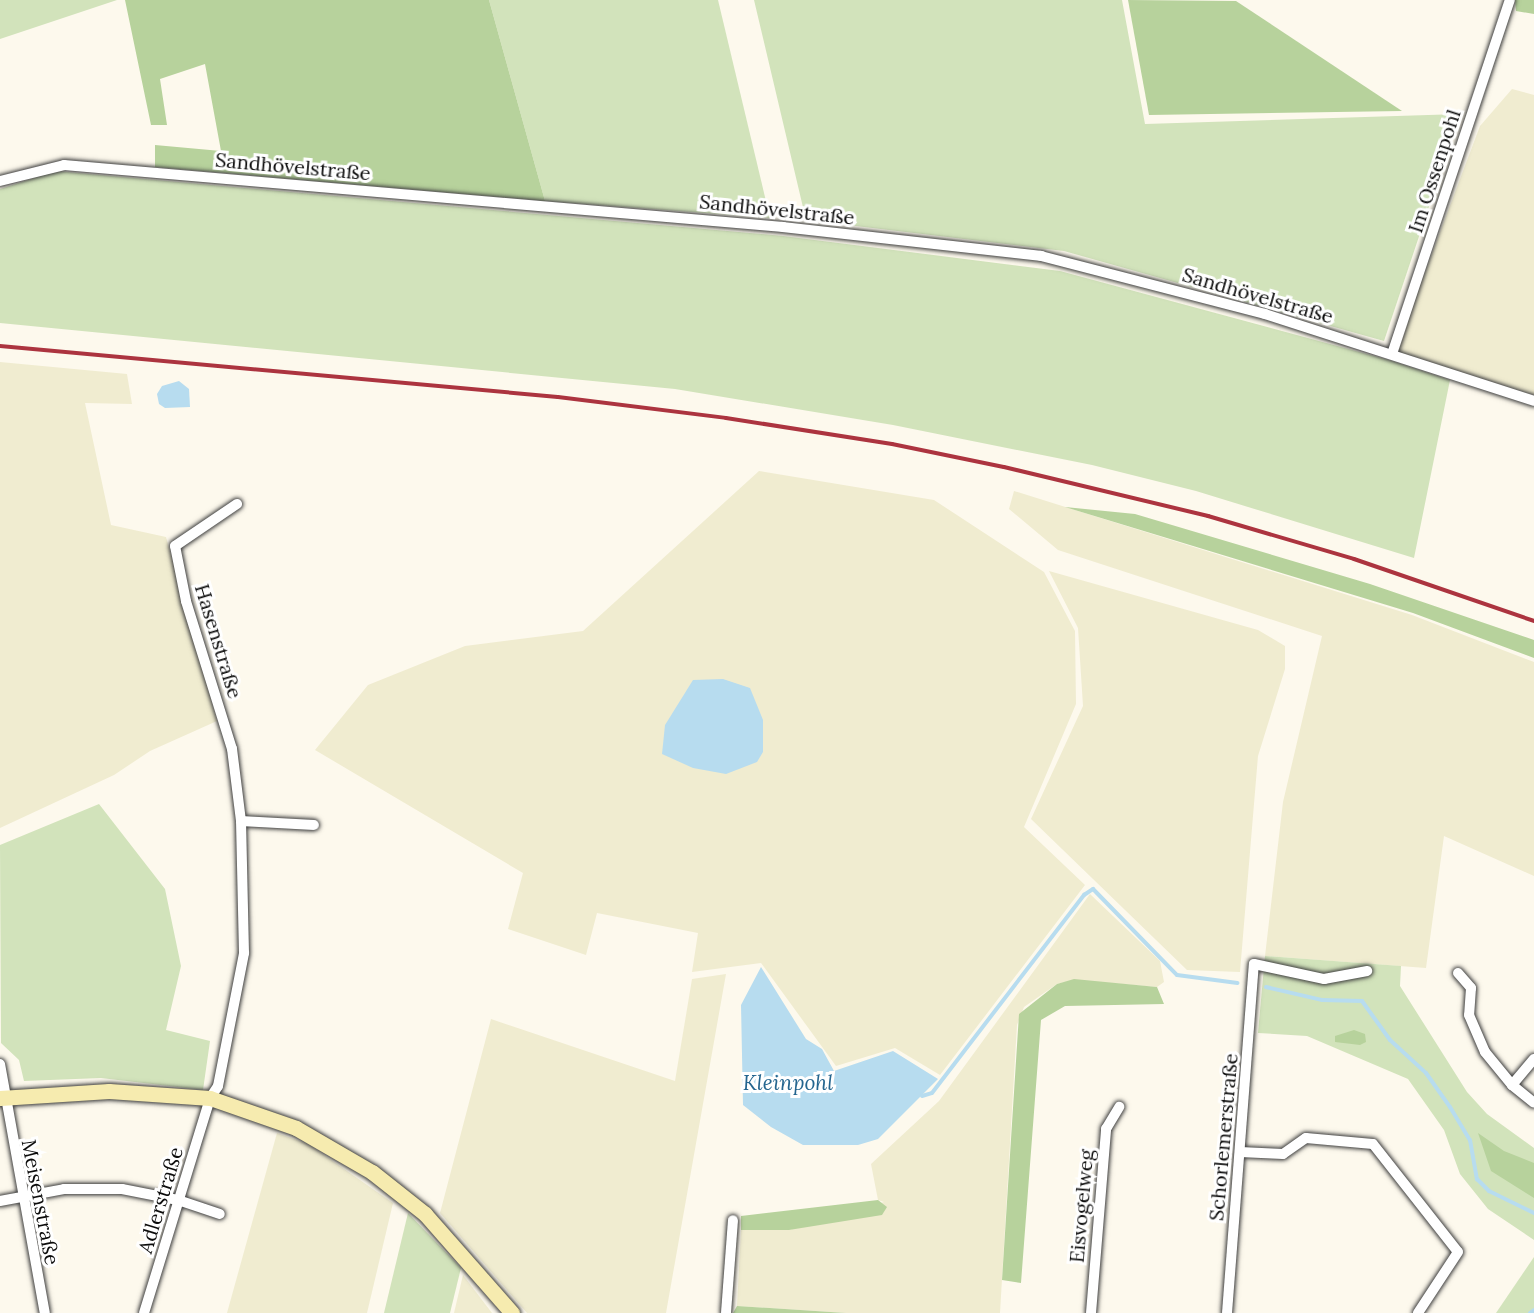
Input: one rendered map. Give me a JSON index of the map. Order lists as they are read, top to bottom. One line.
{"streets":{"street":["Sandhövelstraße","Im Ossenpohl","Hasenstraße","Schorlemerstraße","Adlerstraße","Meisenstraße","Eisvogelweg"]},"crossings":[["Sandhövelstraße","Im Ossenpohl"],["Hasenstraße","Adlerstraße"]],"water":["Kleinpohl"]}
